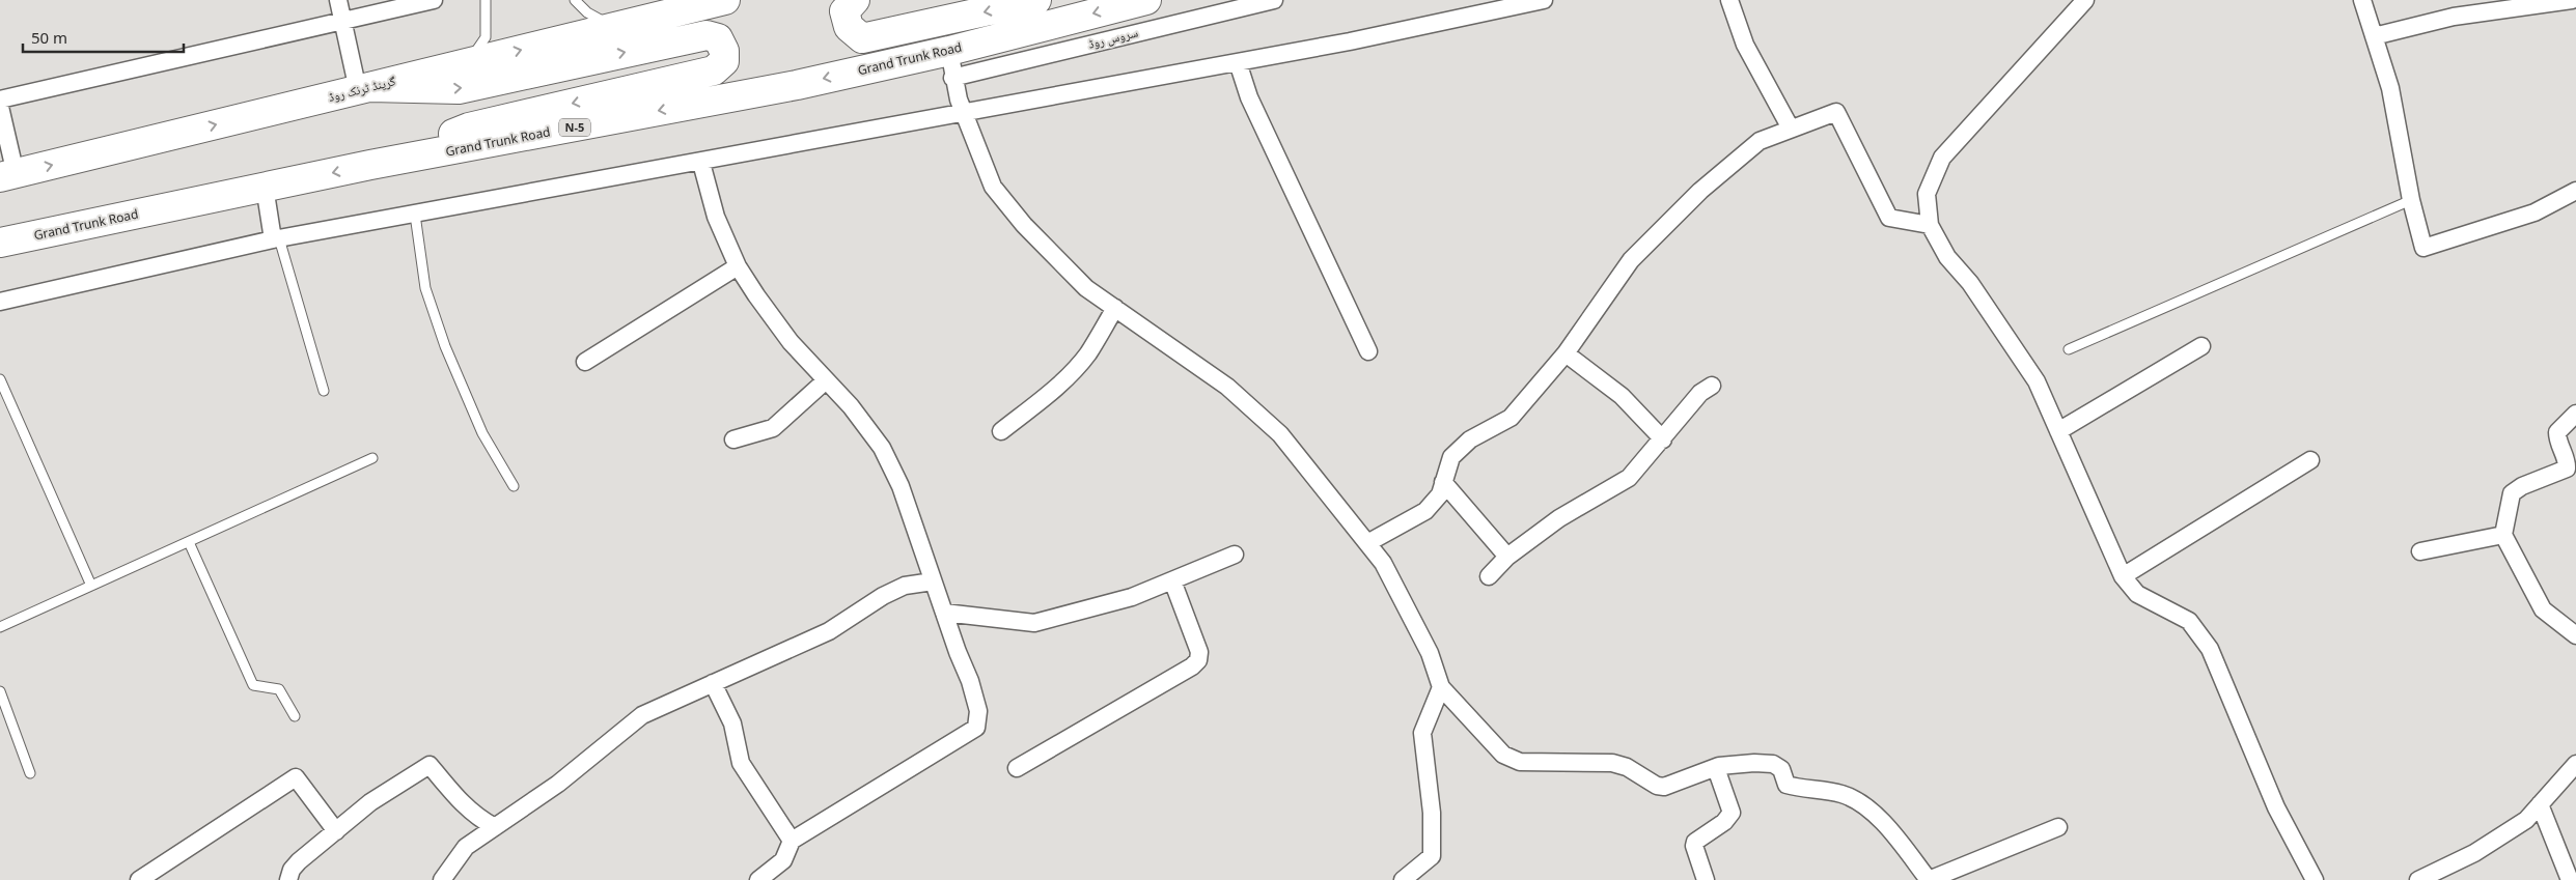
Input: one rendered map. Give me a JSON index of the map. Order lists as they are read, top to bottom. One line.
{"streets":{"highway":["Grand Trunk Road","گرینڈ ٹرنک روڈ","N-5"],"street":["سروس روڈ"]},"crossings":[["سروس روڈ","Grand Trunk Road"]],"one_way":["Grand Trunk Road","گرینڈ ٹرنک روڈ"],"scale_bar":"50 m"}
